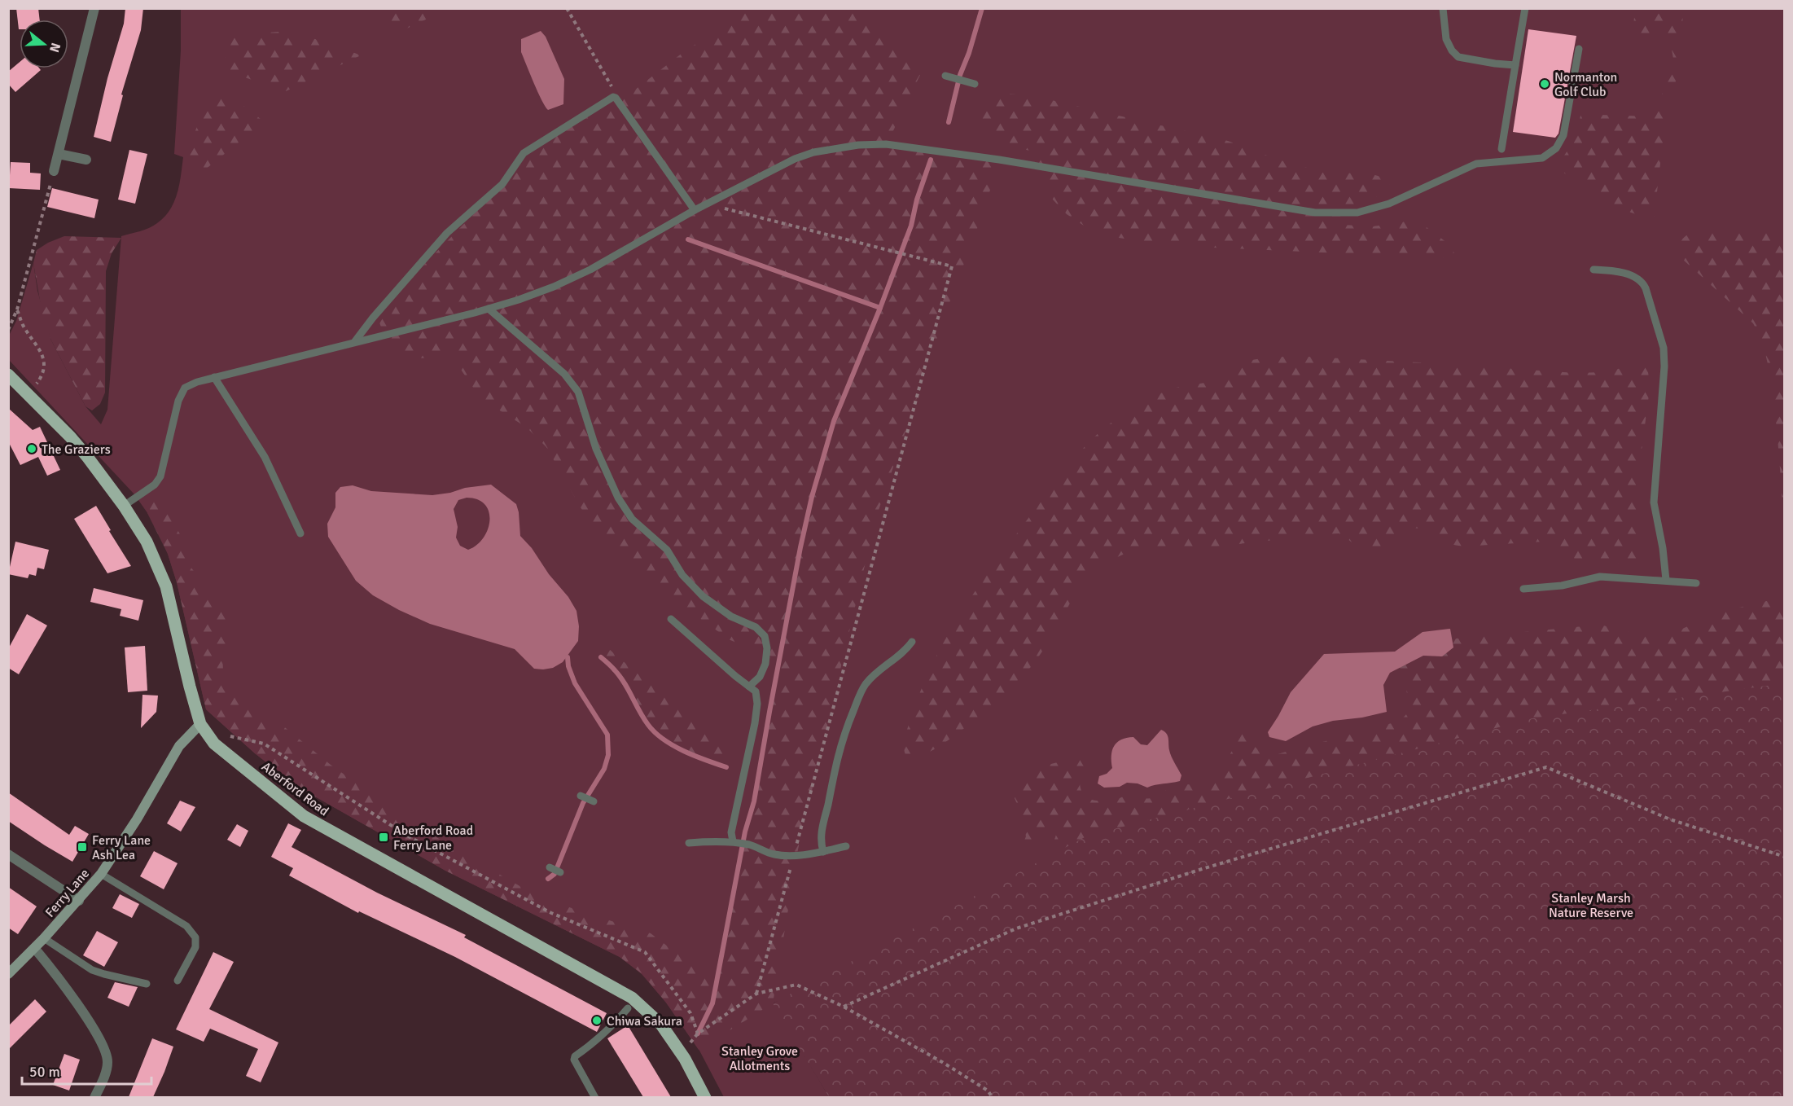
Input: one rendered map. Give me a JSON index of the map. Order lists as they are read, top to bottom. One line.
{"streets":{"main road":["Aberford Road"],"street":["Ferry Lane"]},"crossings":[["Aberford Road","Ferry Lane"]],"parks":["Stanley Marsh Nature Reserve","Stanley Grove Allotments"],"places":{"other":["Normanton Golf Club","The Graziers","Chiwa Sakura"],"transit":["Aberford Road Ferry Lane","Ferry Lane Ash Lea"]},"scale_bar":"50 m","north":"right"}
